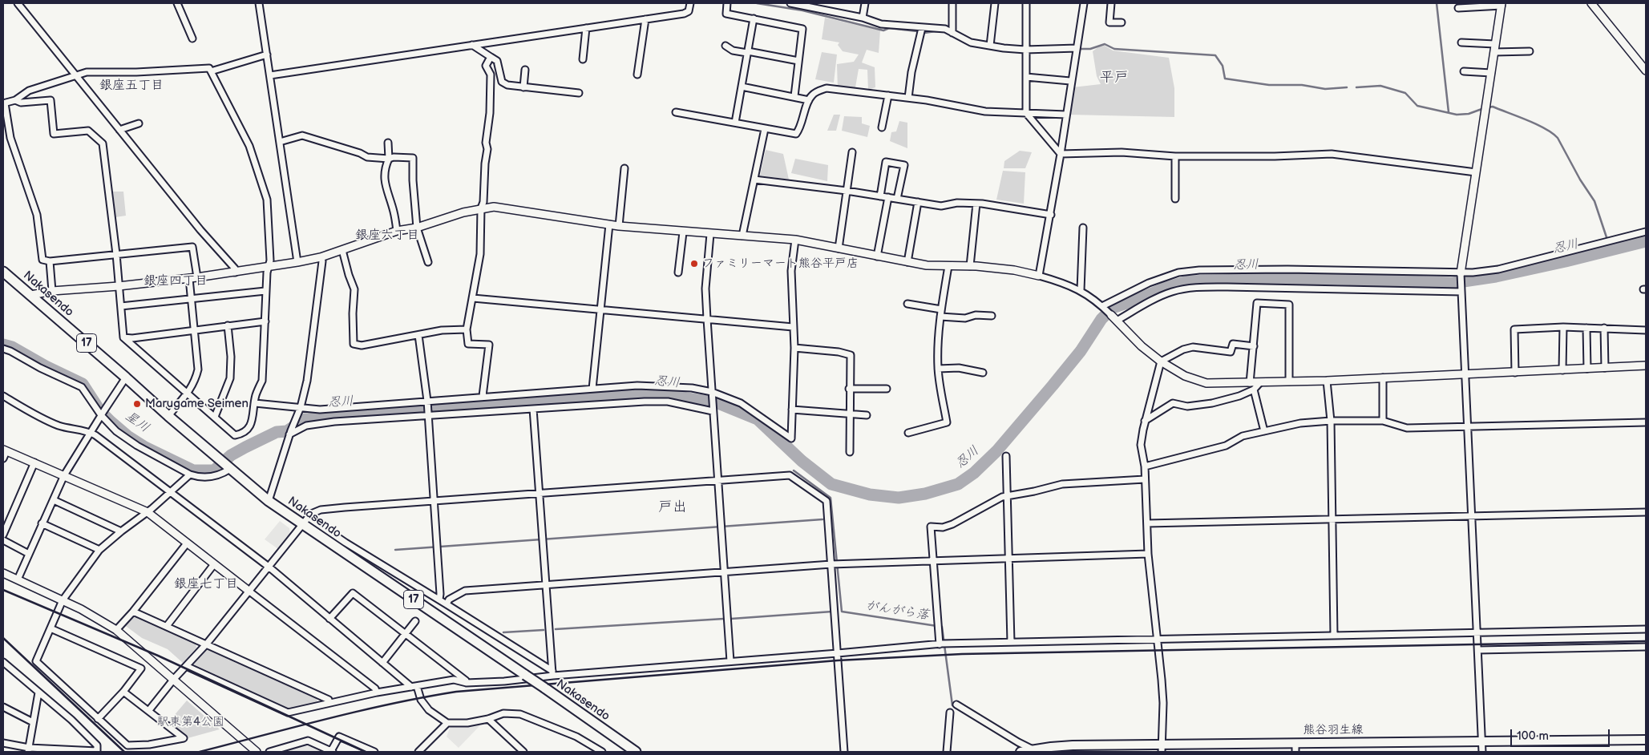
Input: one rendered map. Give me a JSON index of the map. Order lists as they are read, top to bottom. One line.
{"streets":{"highway":["Nakasendo","17"],"main road":["熊谷羽生線"]},"districts":["平戸","銀座五丁目","銀座六丁目","銀座四丁目","戸出","銀座七丁目"],"water":["忍川","星川","がんがら落"],"parks":["駅東第4公園"],"places":["ファミリーマート熊谷平戸店","Marugame Seimen"],"scale_bar":"100 m"}
